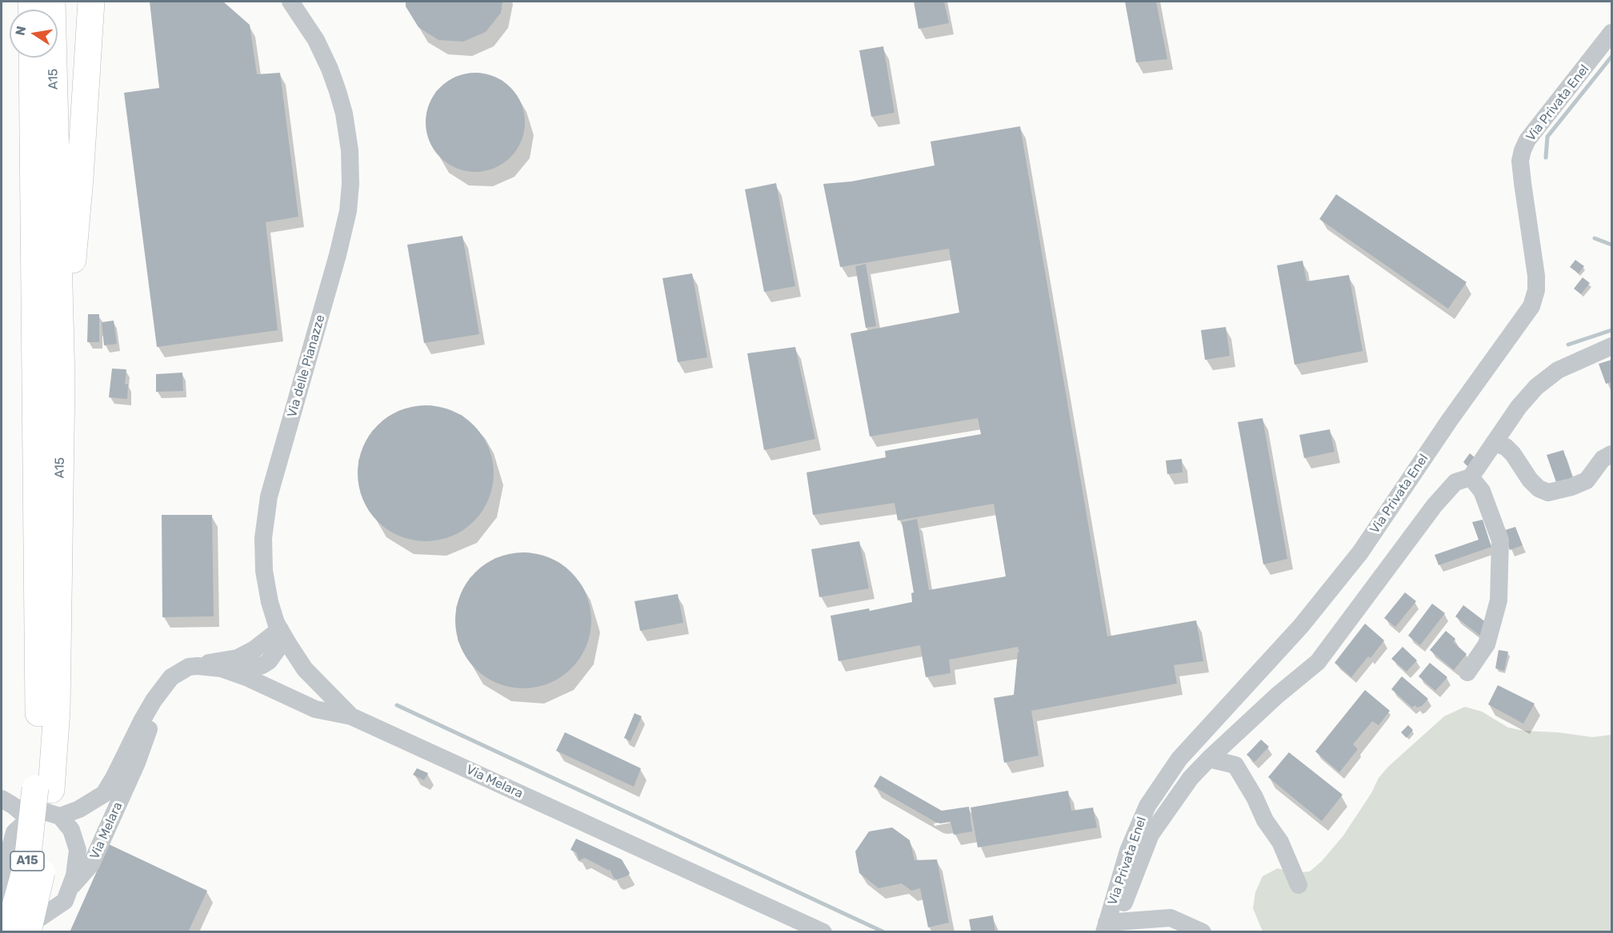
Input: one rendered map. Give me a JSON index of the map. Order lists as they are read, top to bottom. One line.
{"streets":{"highway":["A15"],"street":["Via Privata Enel","Via delle Pianazze","Via Melara"]},"crossings":[["Via delle Pianazze","Via Melara"]],"north":"left"}
